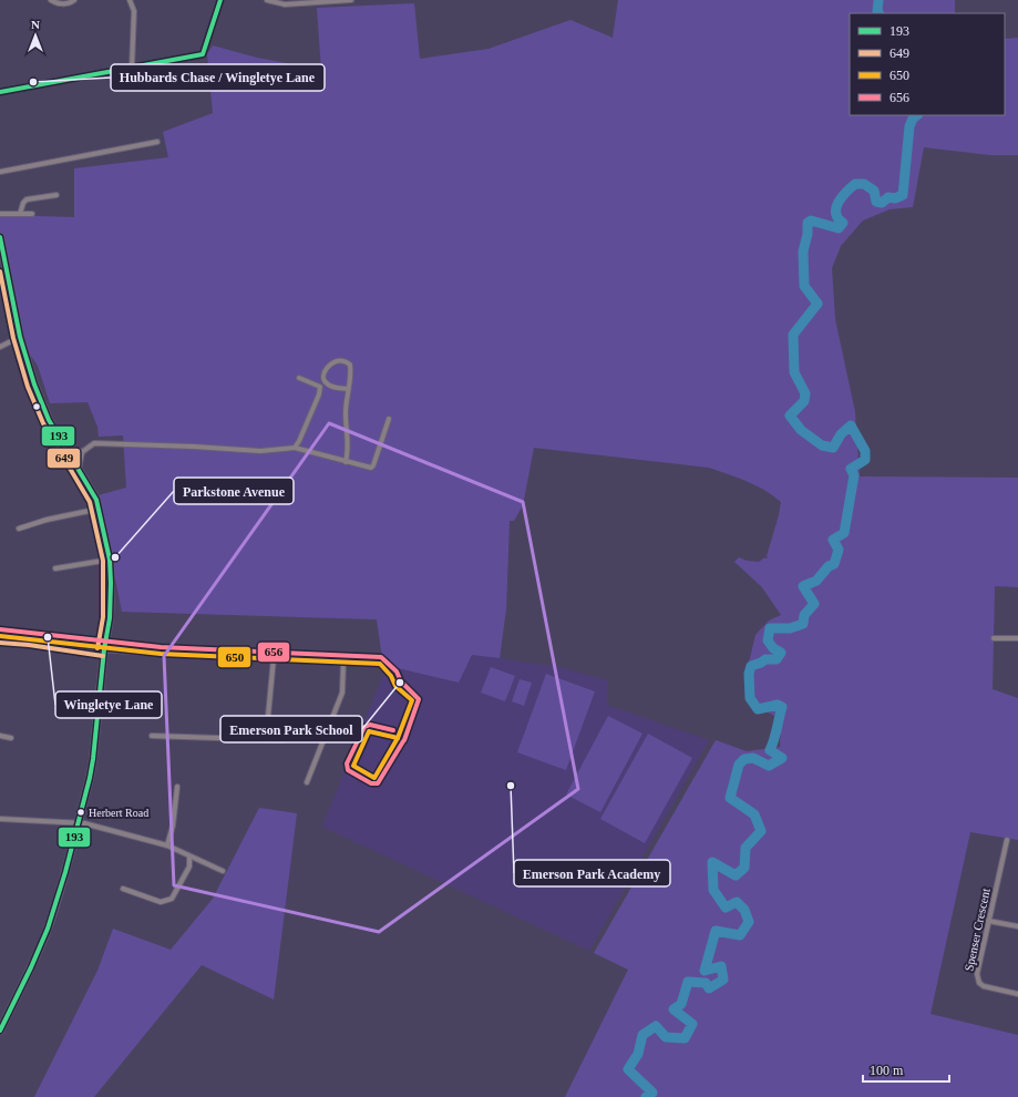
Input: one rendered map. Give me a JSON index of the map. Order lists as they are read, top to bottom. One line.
{"streets":{"street":["Spenser Crescent"]},"places":["Hubbards Chase / Wingletye Lane","Parkstone Avenue","Wingletye Lane","Emerson Park School","Emerson Park Academy","Herbert Road"],"lines":["transit line 193","transit line 649","transit line 656","transit line 650"],"legend":["193","649","650","656"],"scale_bar":"100 m","north":"top"}
